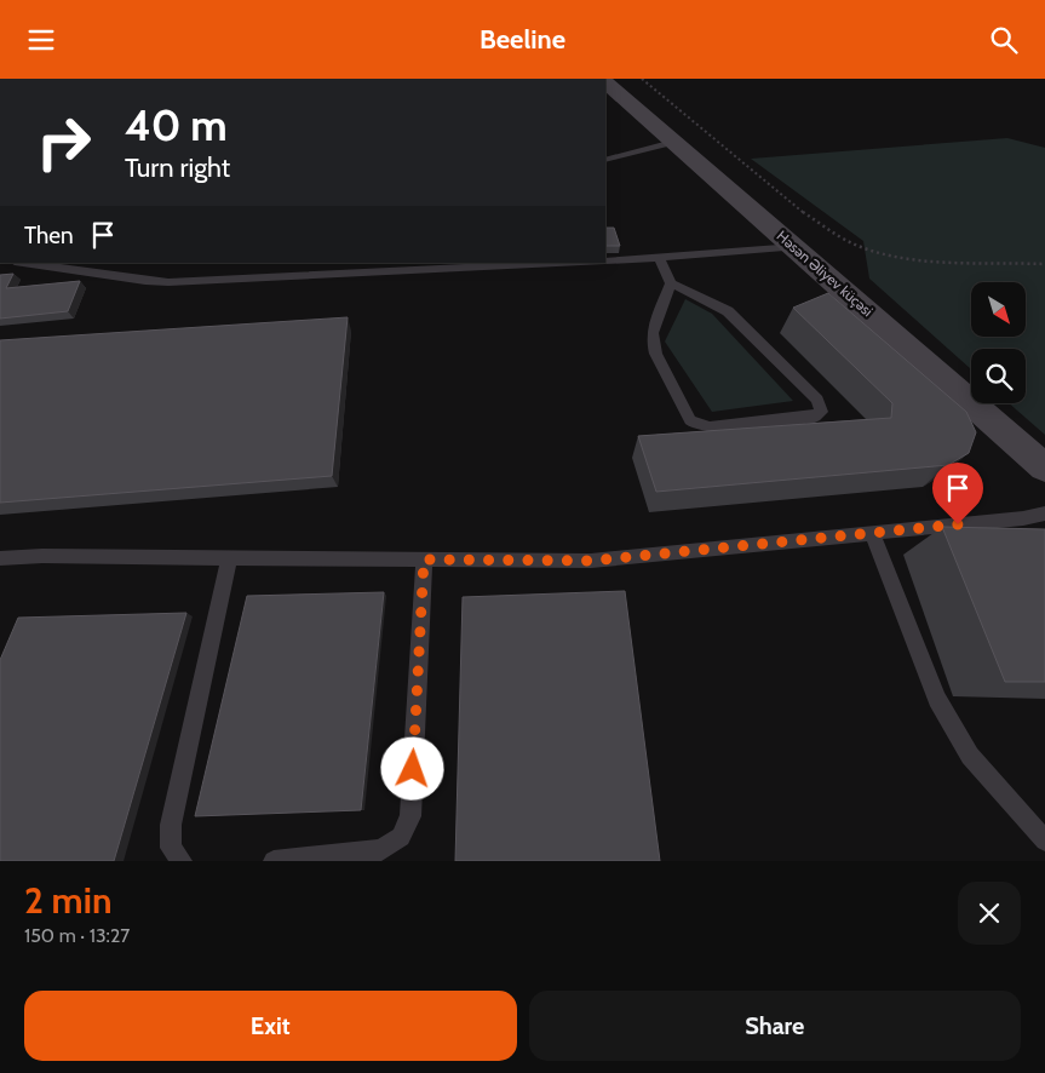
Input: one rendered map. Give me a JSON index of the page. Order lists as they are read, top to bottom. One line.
{"streets":{"main road":["Həsən Əliyev küçəsi"]},"north":"bottom right","page":{"header":"Beeline","turn":["40 m","Turn right"],"then":"Then","heading":["2 min","150 m · 13:27"],"buttons":["Exit","Share"]}}
